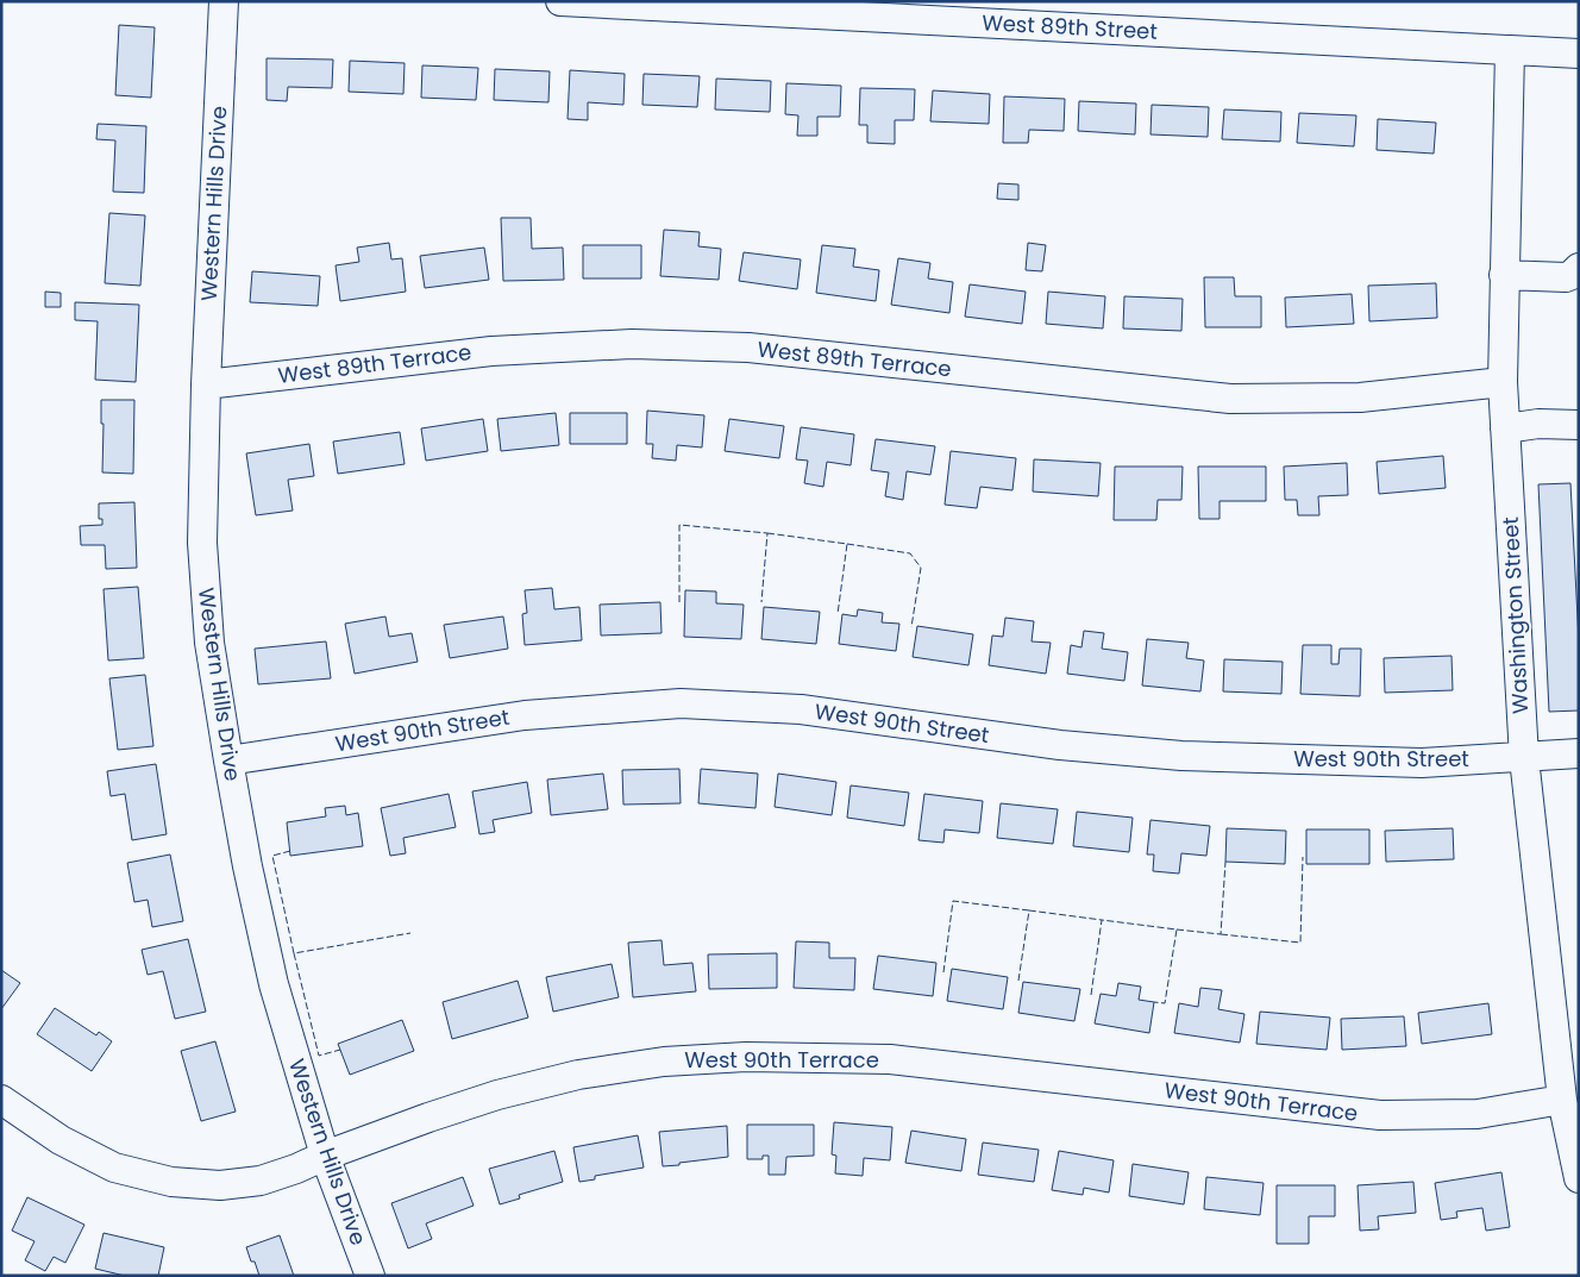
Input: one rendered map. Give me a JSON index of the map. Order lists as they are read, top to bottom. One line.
{"streets":{"street":["West 89th Street","Western Hills Drive","West 89th Terrace","Washington Street","West 90th Street","West 90th Terrace"]},"crossings":[["West 89th Street","Washington Street"],["Western Hills Drive","West 89th Terrace"],["Western Hills Drive","West 90th Street"],["Western Hills Drive","West 90th Terrace"],["West 89th Terrace","Washington Street"],["Washington Street","West 90th Street"],["Washington Street","West 90th Terrace"]]}
